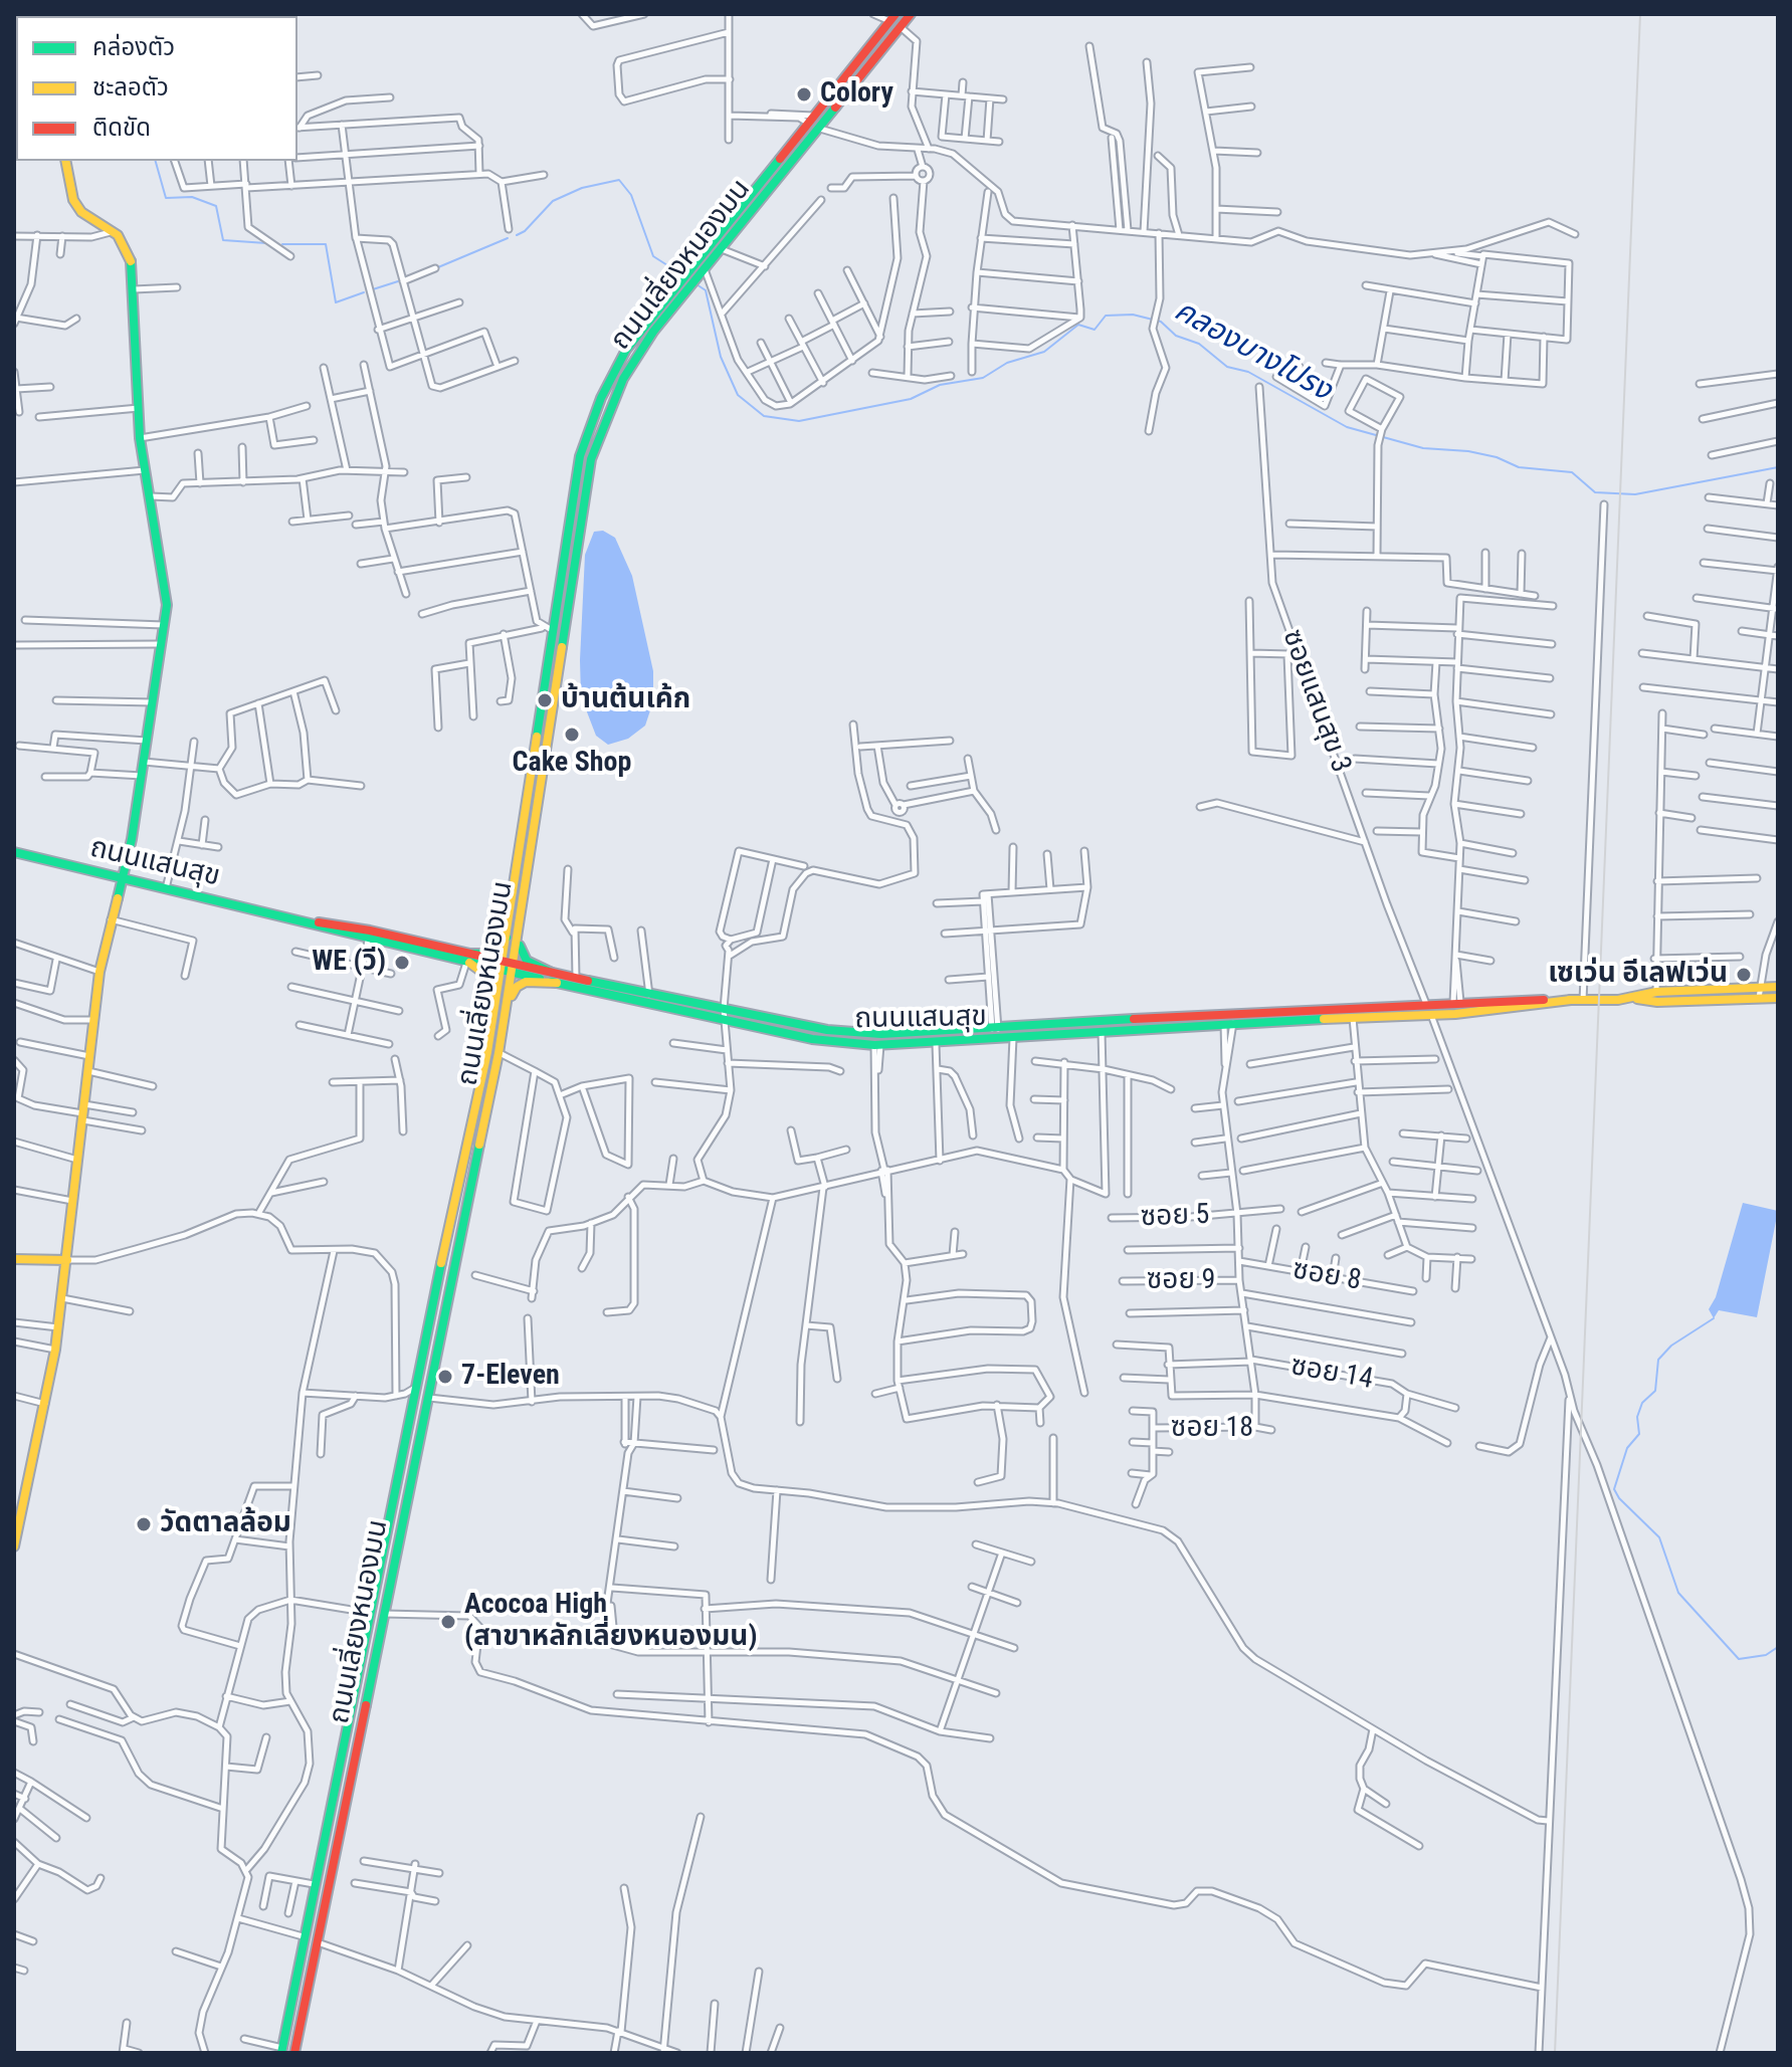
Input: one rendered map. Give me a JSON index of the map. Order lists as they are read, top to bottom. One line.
{"streets":{"main road":["ถนนเลี่ยงหนองมน","ถนนแสนสุข"],"street":["ซอยแสนสุข 3","ซอย 5","ซอย 8","ซอย 9","ซอย 14","ซอย 18"]},"crossings":[["ถนนเลี่ยงหนองมน","ถนนแสนสุข"],["ซอยแสนสุข 3","ถนนแสนสุข"]],"water":["คลองบางโปรง"],"places":["Colory","บ้านต้นเค้ก","Cake Shop","WE (วี)","เซเว่น อีเลฟเว่น","7-Eleven","วัดตาลล้อม","Acocoa High (สาขาหลักเลี่ยงหนองมน)"],"legend":["คล่องตัว","ชะลอตัว","ติดขัด"]}
